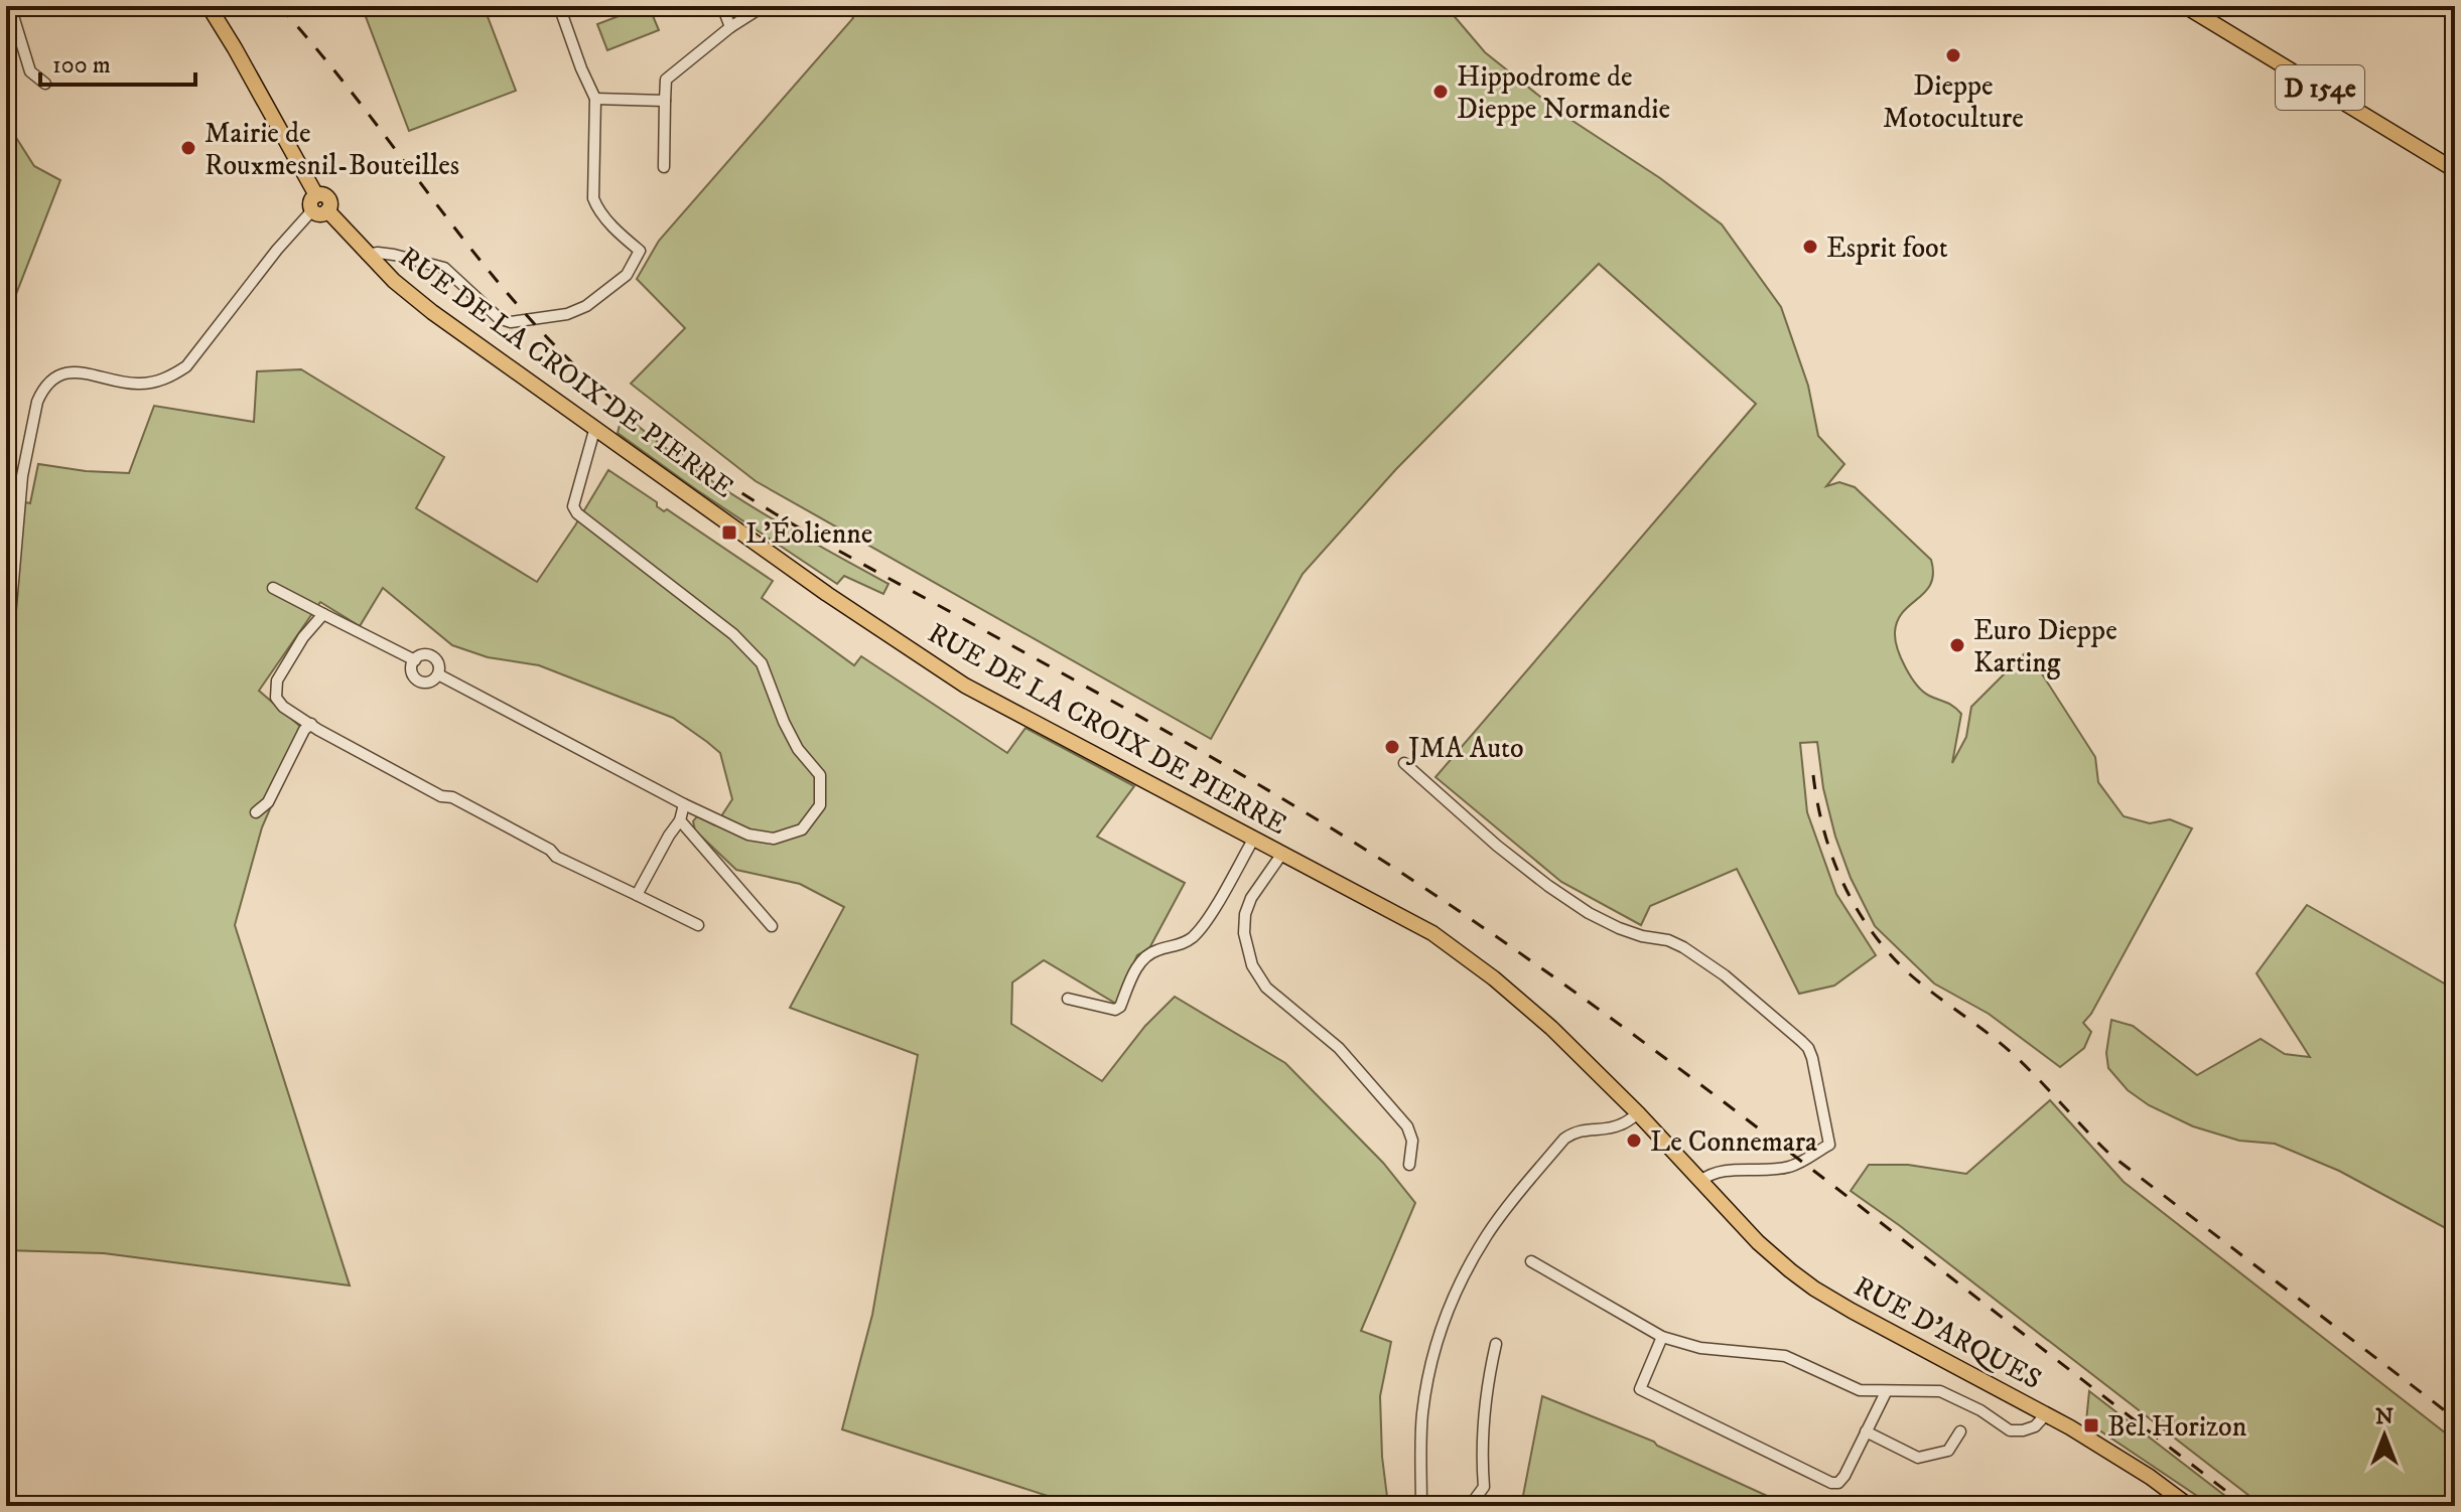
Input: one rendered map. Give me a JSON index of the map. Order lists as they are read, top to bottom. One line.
{"streets":{"main road":["D 154e","RUE DE LA CROIX DE PIERRE","RUE D'ARQUES"]},"crossings":[["RUE DE LA CROIX DE PIERRE","RUE D'ARQUES"]],"places":{"other":["Dieppe Motoculture","Hippodrome de Dieppe Normandie","Mairie de Rouxmesnil-Bouteilles","Esprit foot","Euro Dieppe Karting","JMA Auto","Le Connemara"],"transit":["L'Éolienne","Bel Horizon"]},"scale_bar":"100 m","north":"top"}
